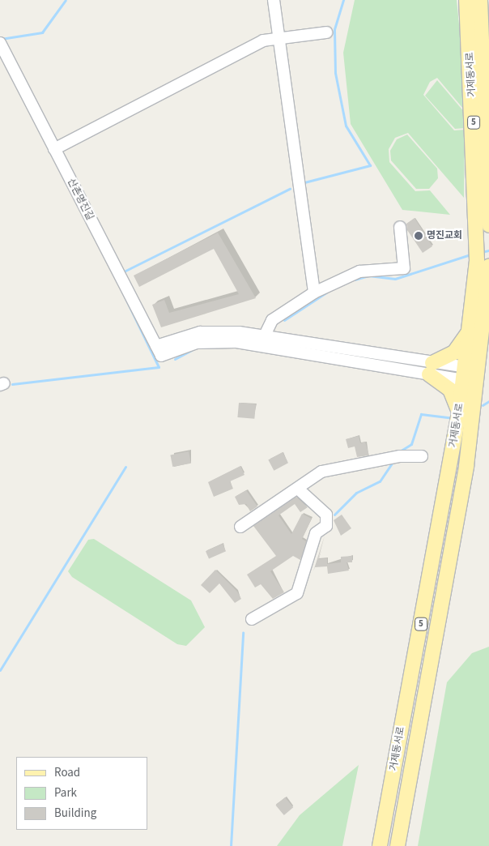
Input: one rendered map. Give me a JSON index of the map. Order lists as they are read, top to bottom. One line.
{"streets":{"main road":["거제동서로","5"],"street":["산촌명진길"]},"places":["명진교회"],"legend":["Road","Park","Building"]}
